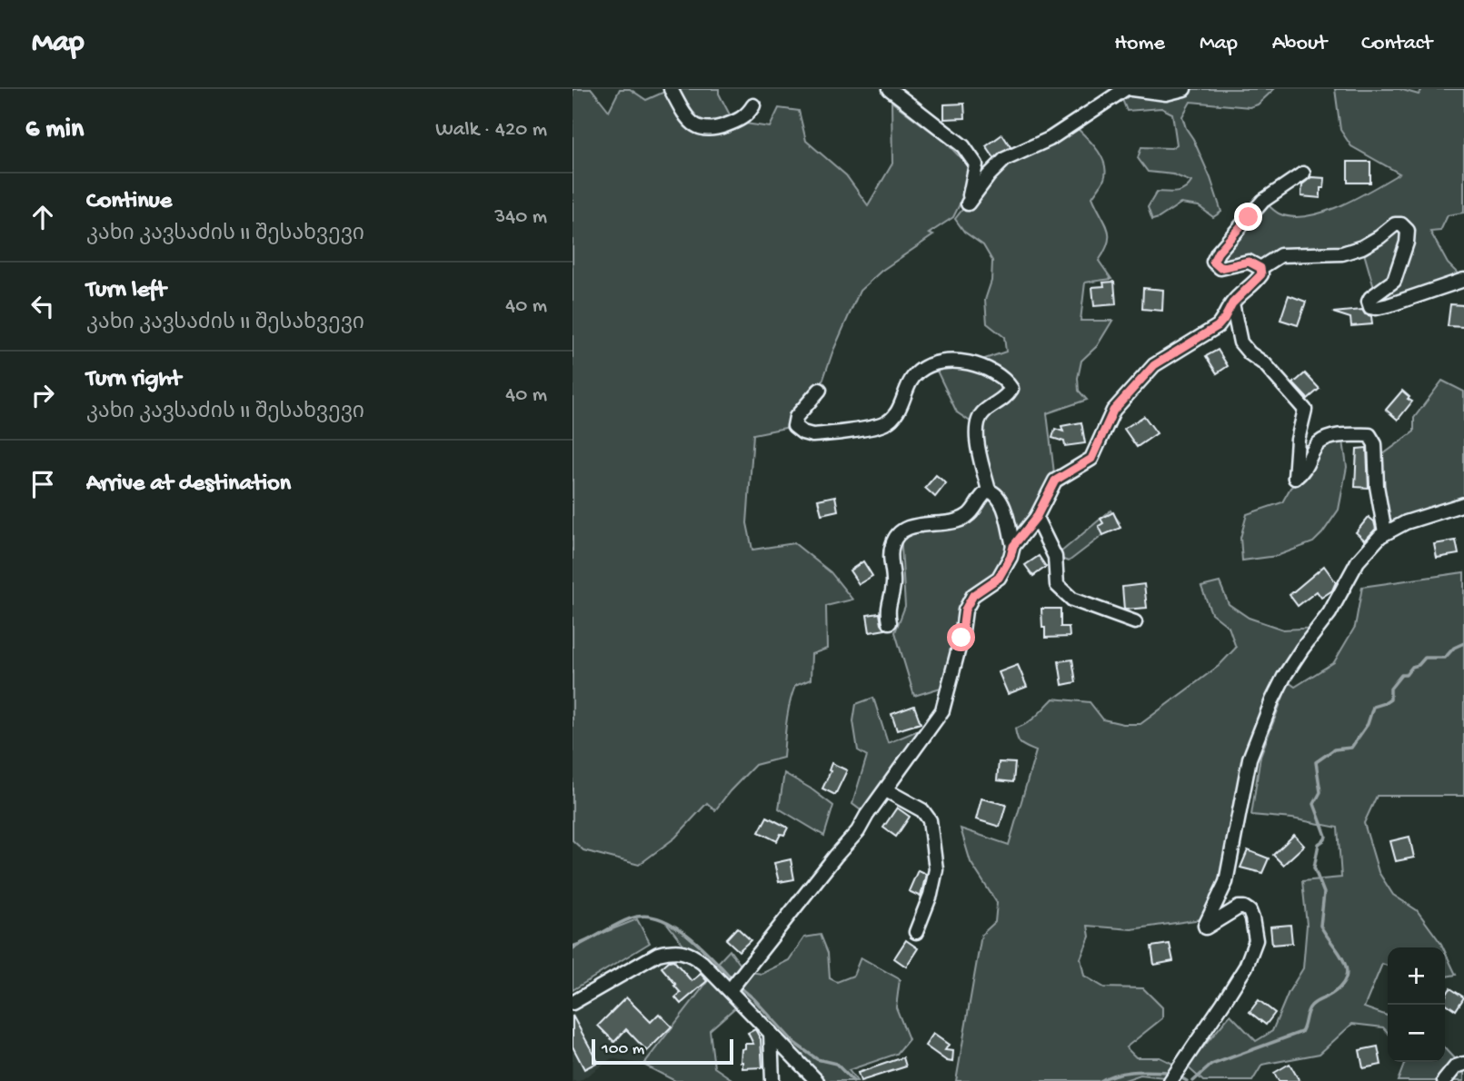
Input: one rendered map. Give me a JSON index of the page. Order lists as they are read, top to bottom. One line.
{"scale_bar":"100 m","page":{"header":"Map","nav":["Home","Map","About","Contact"],"heading":["6 min","Walk · 420 m"],"list":[["Continue","კახი კავსაძის II შესახვევი","340 m"],["Turn left","კახი კავსაძის II შესახვევი","40 m"],["Turn right","კახი კავსაძის II შესახვევი","40 m"],"Arrive at destination"],"map_buttons":["+","−"],"scale":"100 m"}}
